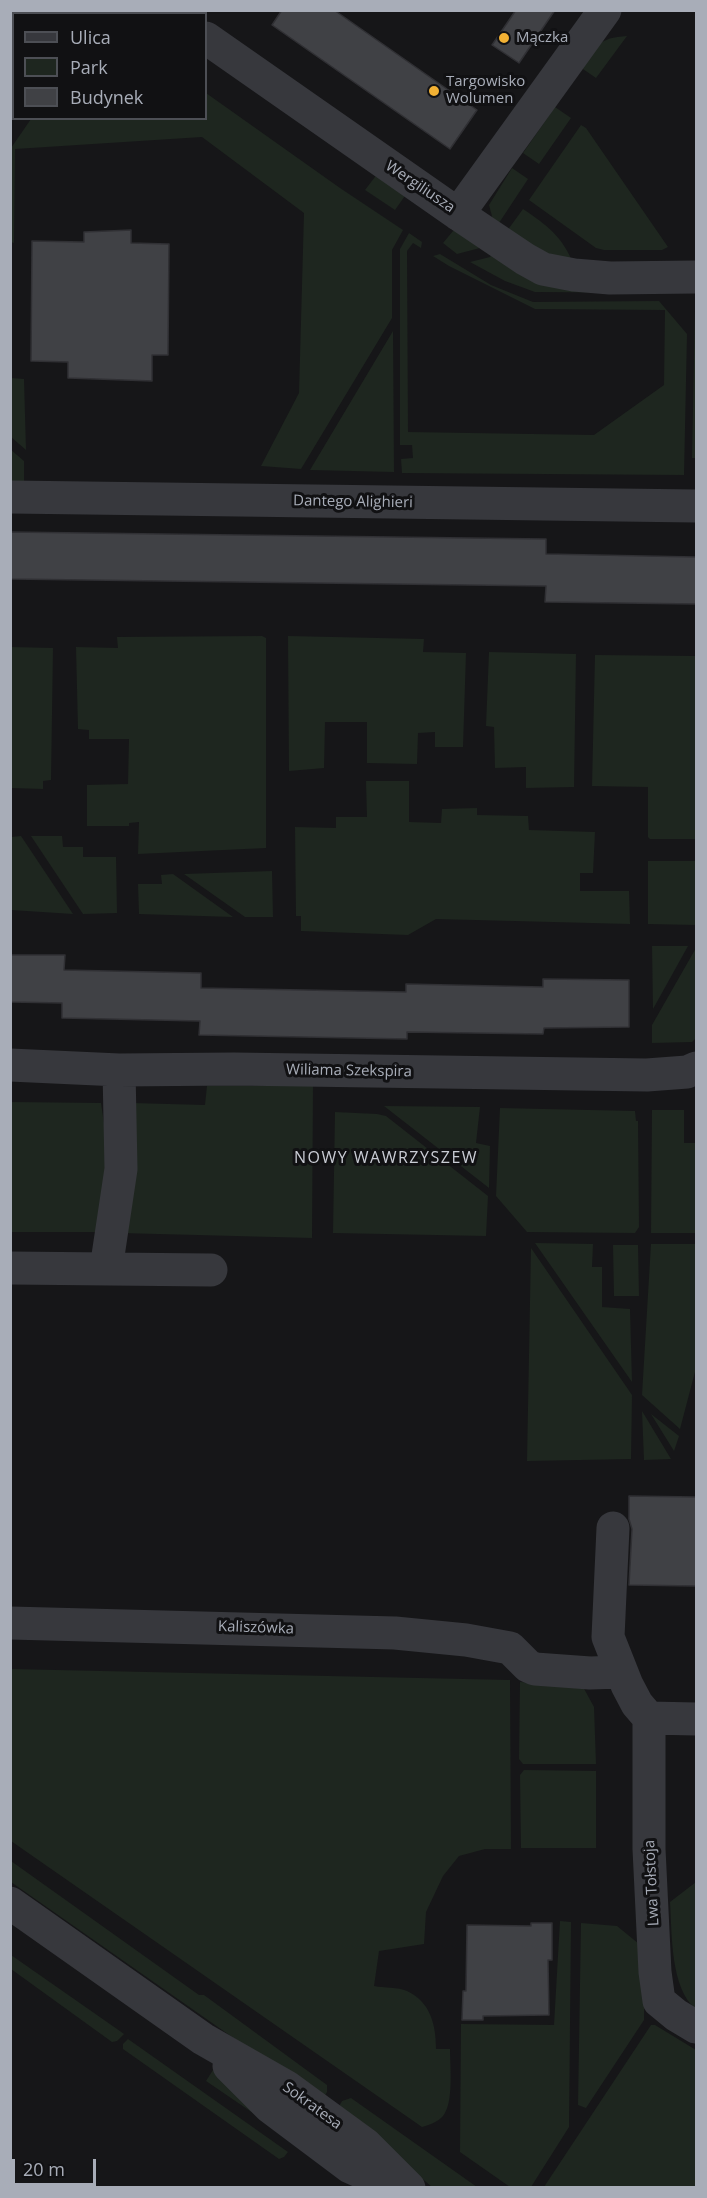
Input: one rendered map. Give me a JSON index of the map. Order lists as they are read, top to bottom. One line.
{"streets":{"street":["Wergiliusza","Dantego Alighieri","Wiliama Szekspira","Kaliszówka","Lwa Tołstoja","Sokratesa"]},"districts":["NOWY WAWRZYSZEW"],"places":["Mączka","Targowisko Wolumen"],"legend":["Ulica","Park","Budynek"],"scale_bar":"20 m"}
